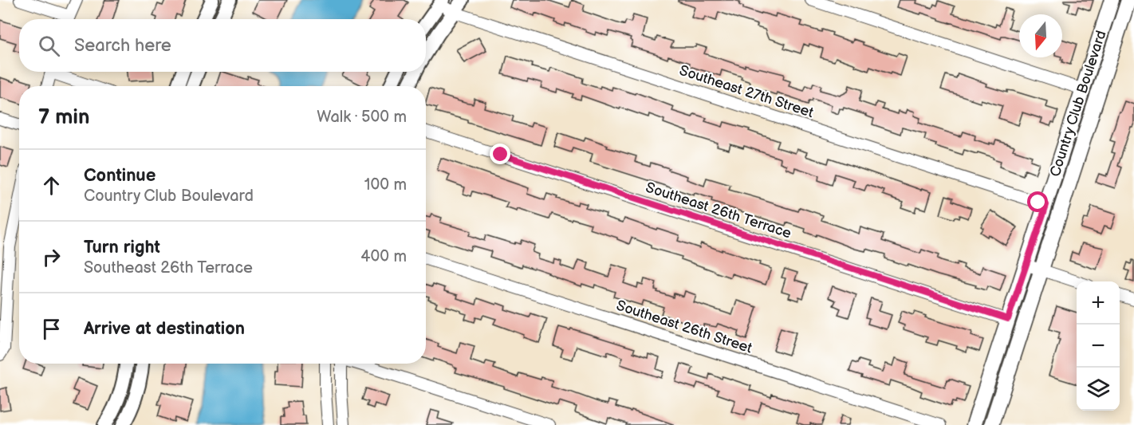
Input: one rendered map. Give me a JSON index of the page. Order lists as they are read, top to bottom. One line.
{"streets":{"main road":["Country Club Boulevard"],"street":["Southeast 27th Street","Southeast 26th Terrace","Southeast 26th Street"]},"crossings":[["Southeast 27th Street","Country Club Boulevard"],["Country Club Boulevard","Southeast 26th Terrace"]],"north":"bottom","page":{"search":"Search here","heading":["7 min","Walk · 500 m"],"list":[["Continue","Country Club Boulevard","100 m"],["Turn right","Southeast 26th Terrace","400 m"],"Arrive at destination"],"map_buttons":["+","−"]}}
